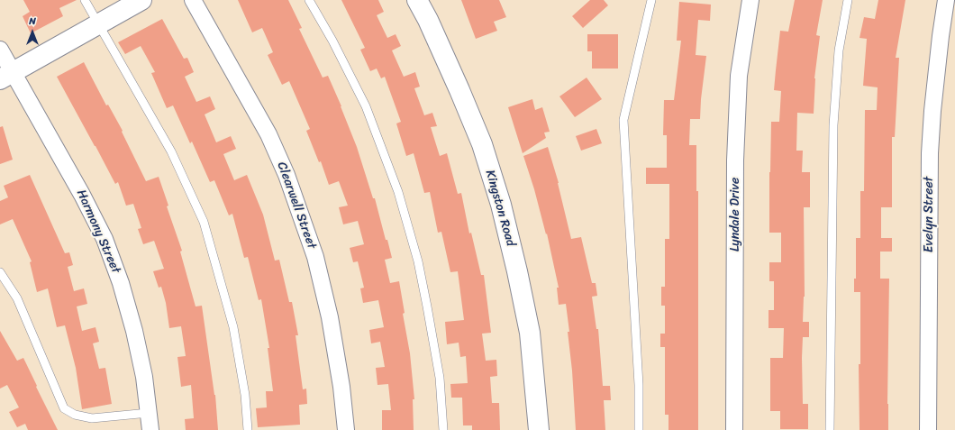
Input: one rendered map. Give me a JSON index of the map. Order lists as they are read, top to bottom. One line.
{"streets":{"street":["Clearwell Street","Kingston Road","Lyndale Drive","Evelyn Street","Harmony Street"]},"north":"top"}
